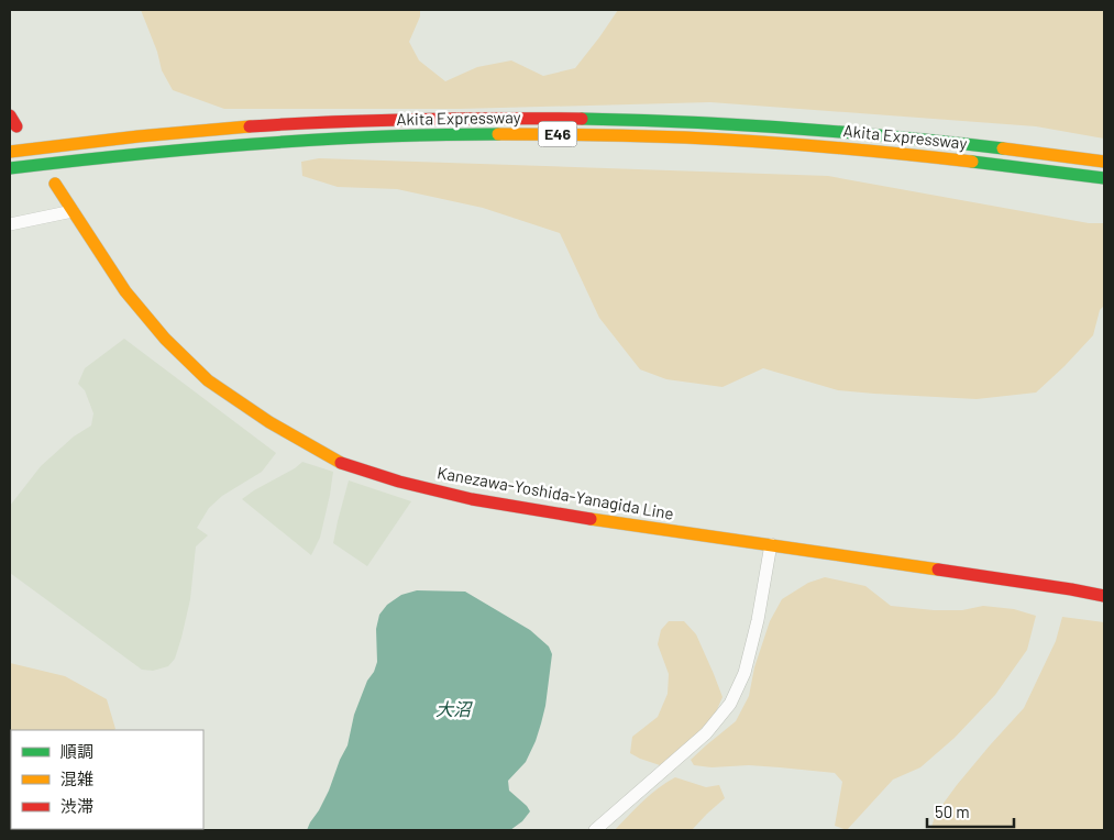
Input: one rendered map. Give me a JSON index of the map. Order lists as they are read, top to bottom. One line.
{"streets":{"main road":["Akita Expressway","E46","Kanezawa-Yoshida-Yanagida Line"]},"water":["大沼"],"legend":["順調","混雑","渋滞"],"scale_bar":"50 m"}
